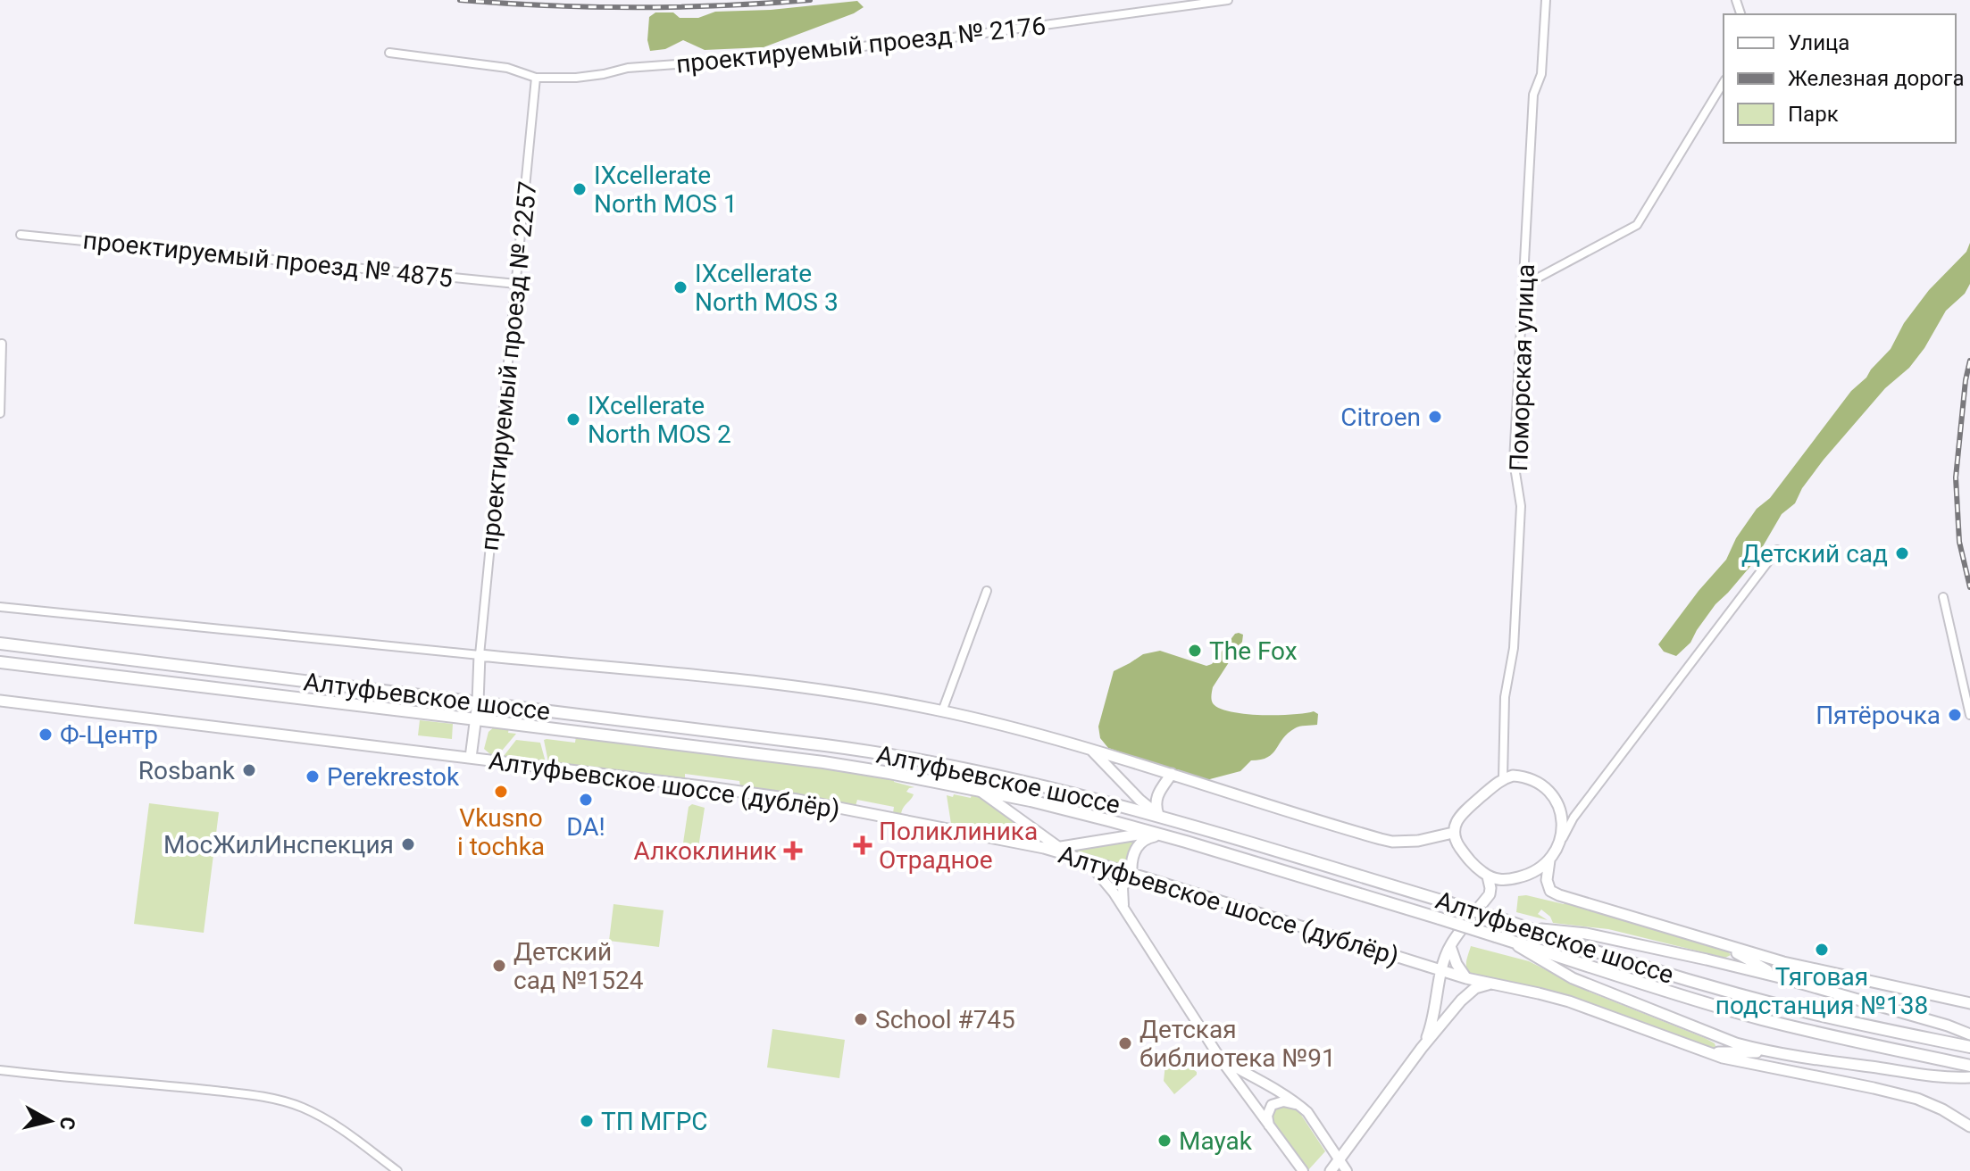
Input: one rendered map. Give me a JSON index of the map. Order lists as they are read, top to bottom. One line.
{"streets":{"main road":["Алтуфьевское шоссе","Алтуфьевское шоссе (дублёр)"],"street":["проектируемый проезд № 2176","проектируемый проезд № 4875","проектируемый проезд № 2257","Поморская улица"]},"crossings":[["проектируемый проезд № 2176","проектируемый проезд № 2257"],["проектируемый проезд № 4875","проектируемый проезд № 2257"]],"places":{"other":["IXcellerate North MOS 1","IXcellerate North MOS 3","Citroen","IXcellerate North MOS 2","Детский сад","The Fox","Пятёрочка","Ф-Центр","Rosbank","Perekrestok","Vkusno i tochka","DA!","МосЖилИнспекция","Тяговая подстанция №138","Детский сад №1524","School #745","Детская библиотека №91","ТП МГРС","Mayak"],"health":["Поликлиника Отрадное","Алкоклиник"]},"legend":["Улица","Железная дорога","Парк"],"north":"right"}
